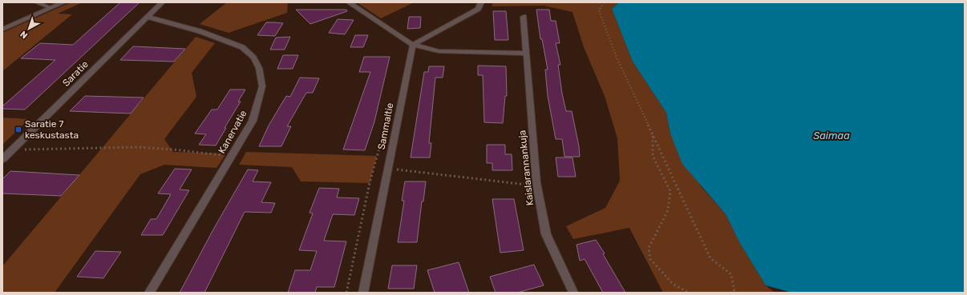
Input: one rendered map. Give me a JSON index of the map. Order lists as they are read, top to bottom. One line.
{"streets":{"street":["Saratie","Sammaltie","Kanervatie","Kaislarannankuja"]},"crossings":[["Saratie","Kanervatie"]],"water":["Saimaa"],"places":{"transit":["Saratie 7 keskustasta"]},"north":"bottom left"}
